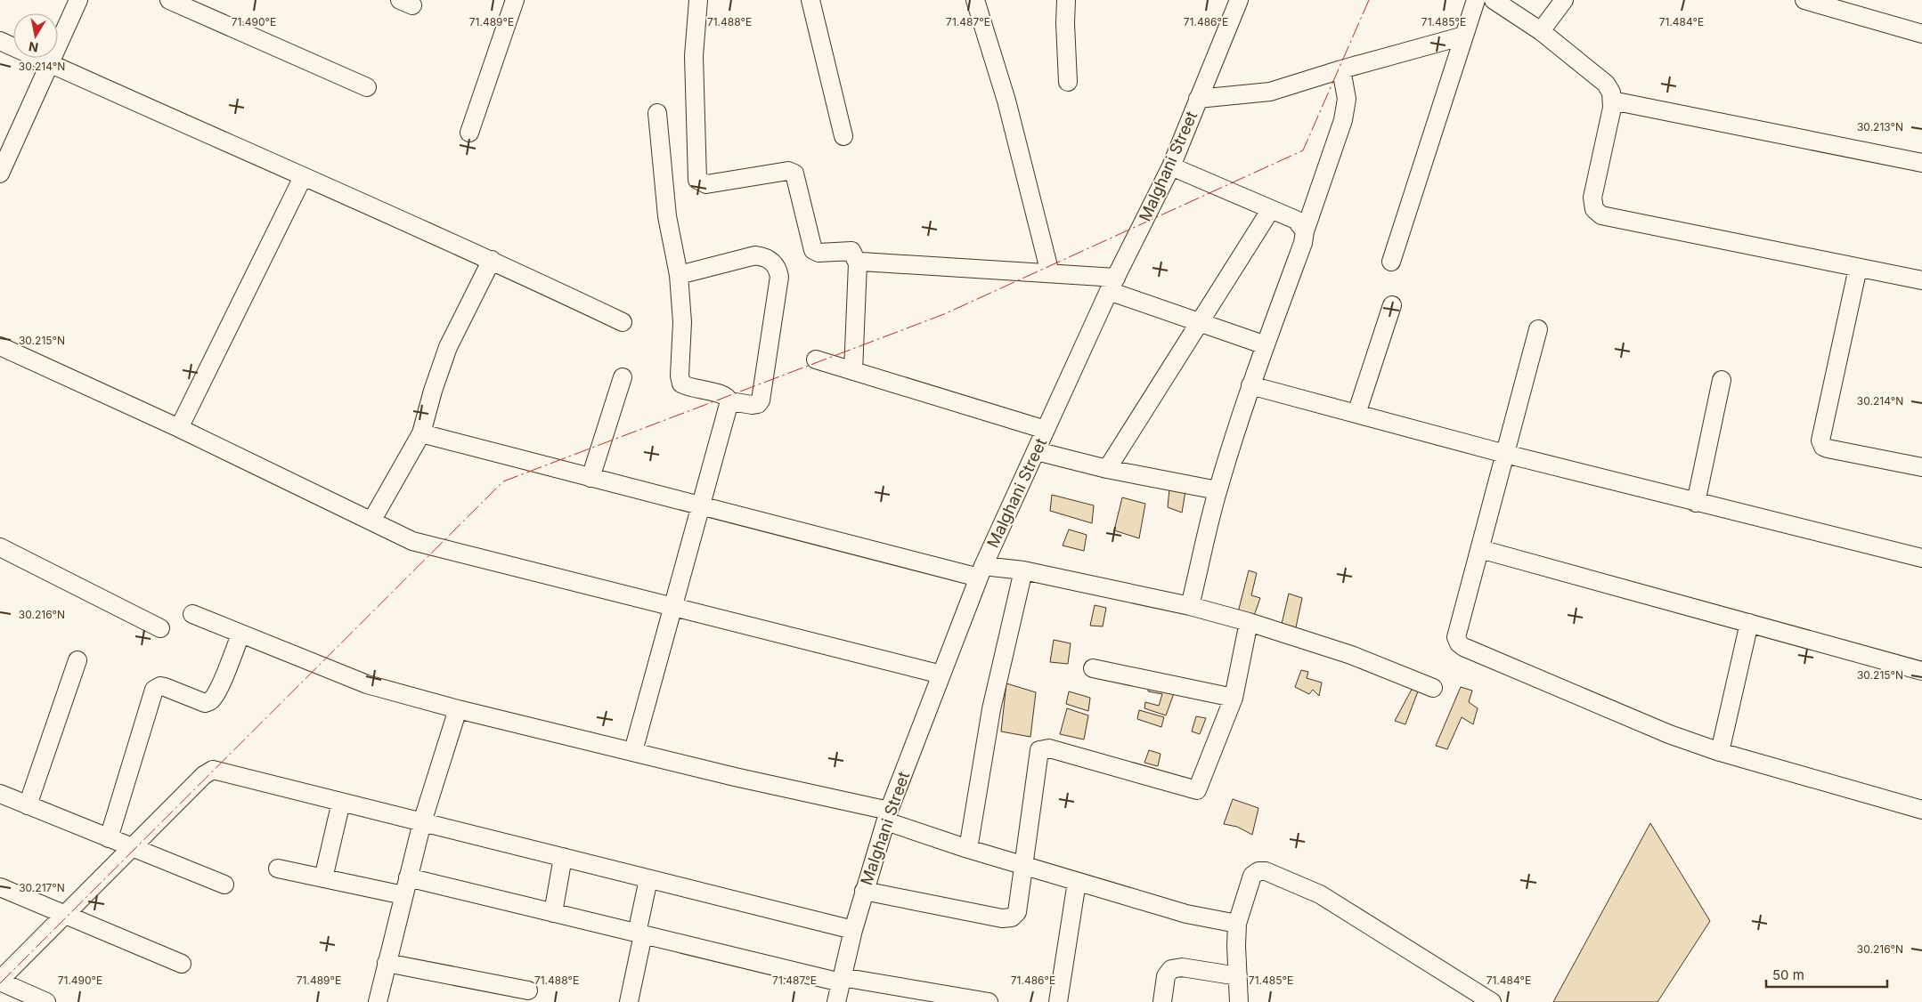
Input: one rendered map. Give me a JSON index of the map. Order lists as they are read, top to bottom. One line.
{"streets":{"street":["Malghani Street"]},"scale_bar":"50 m","north":"bottom","coordinates":["71.490°E","71.489°E","71.488°E","71.487°E","71.486°E","71.485°E","71.484°E","30.214°N","30.213°N","30.215°N","30.216°N","30.217°N"]}
